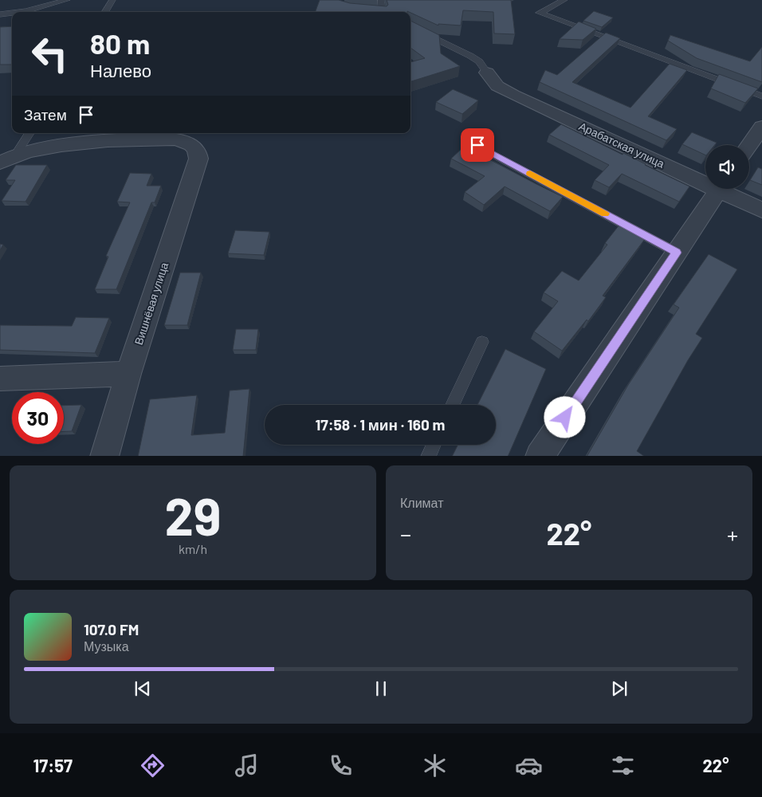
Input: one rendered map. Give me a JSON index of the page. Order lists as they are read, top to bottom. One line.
{"streets":{"street":["Арабатская улица","Вишнёвая улица"]},"page":{"turn":["80 m","Налево"],"then":"Затем","limit":"30","trip":"17:58 · 1 мин · 160 m","tile":[["29","km/h"],"Климат"],"heat":["−","22°","+"],"song":["107.0 FM","Музыка"],"tabs":["17:57","22°"]}}
